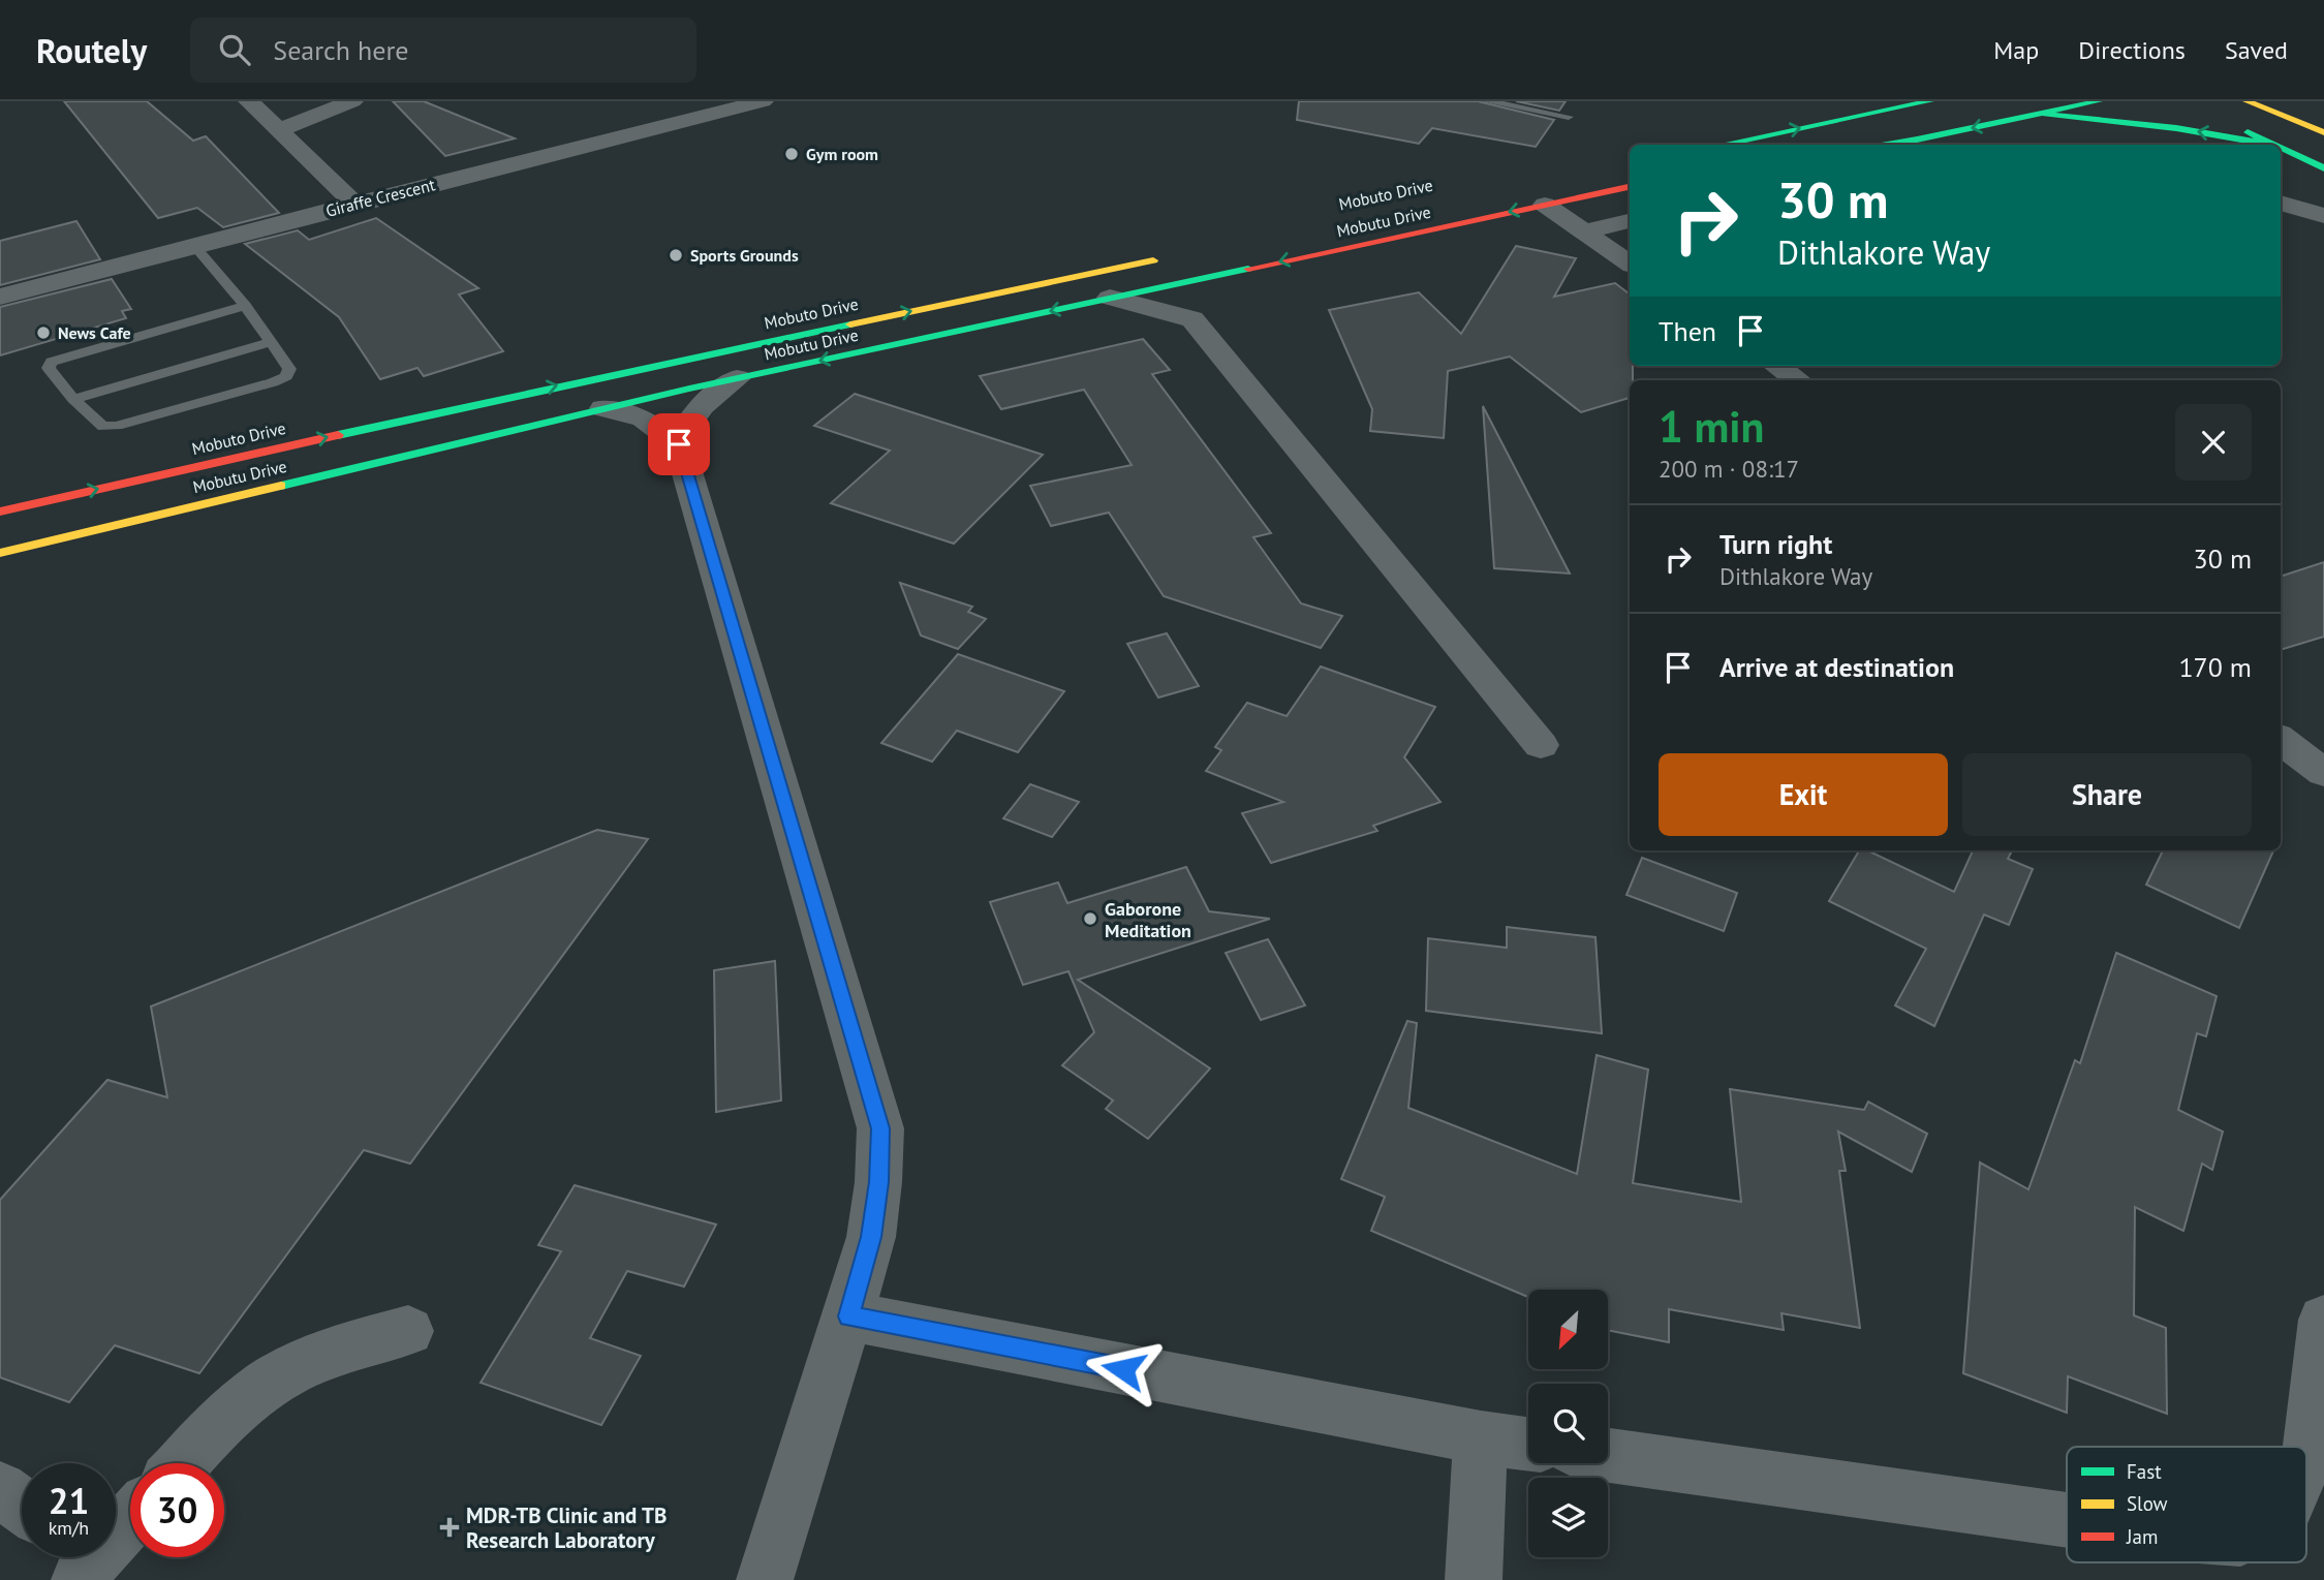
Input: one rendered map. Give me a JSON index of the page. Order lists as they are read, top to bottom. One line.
{"streets":{"main road":["Mobuto Drive","Mobutu Drive"],"street":["Giraffe Crescent"]},"one_way":["Mobuto Drive","Mobutu Drive"],"places":{"other":["Gym room","Sports Grounds","News Cafe","Gaborone Meditation"],"health":["MDR-TB Clinic and TB Research Laboratory"]},"legend":["Fast","Slow","Jam"],"north":"bottom left","page":{"header":"Routely","search":"Search here","nav":["Map","Directions","Saved"],"turn":["30 m","Dithlakore Way"],"then":"Then","heading":["1 min","200 m · 08:17"],"list":[{"name":"Turn right","note":"Dithlakore Way","value":"30 m"},{"name":"Arrive at destination","value":"170 m"}],"buttons":["Exit","Share"],"speed":"21 km/h","limit":"30"}}
